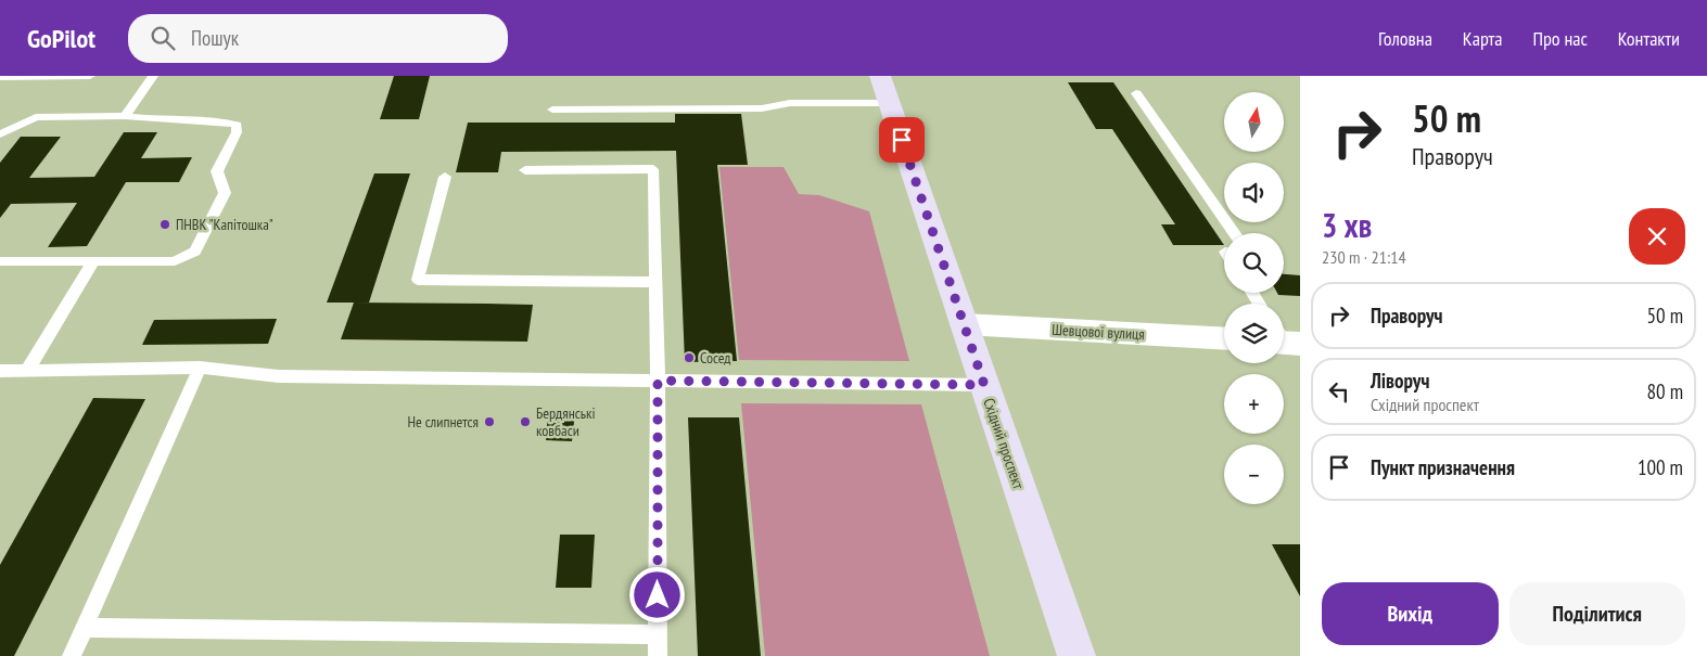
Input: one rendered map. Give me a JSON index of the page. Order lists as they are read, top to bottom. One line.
{"streets":{"main road":["Східний проспект"],"street":["Шевцової вулиця"]},"crossings":[["Шевцової вулиця","Східний проспект"]],"places":["ПНВК \"Капітошка\"","Сосед","Не слипнется","Бердянські ковбаси"],"north":"top","page":{"header":"GoPilot","search":"Пошук","nav":["Головна","Карта","Про нас","Контакти"],"turn":["50 m","Праворуч"],"map_buttons":["+","−"],"heading":["3 хв","230 m · 21:14"],"list":[{"name":"Праворуч","value":"50 m"},{"name":"Ліворуч","note":"Східний проспект","value":"80 m"},{"name":"Пункт призначення","value":"100 m"}],"buttons":["Вихід","Поділитися"]}}
